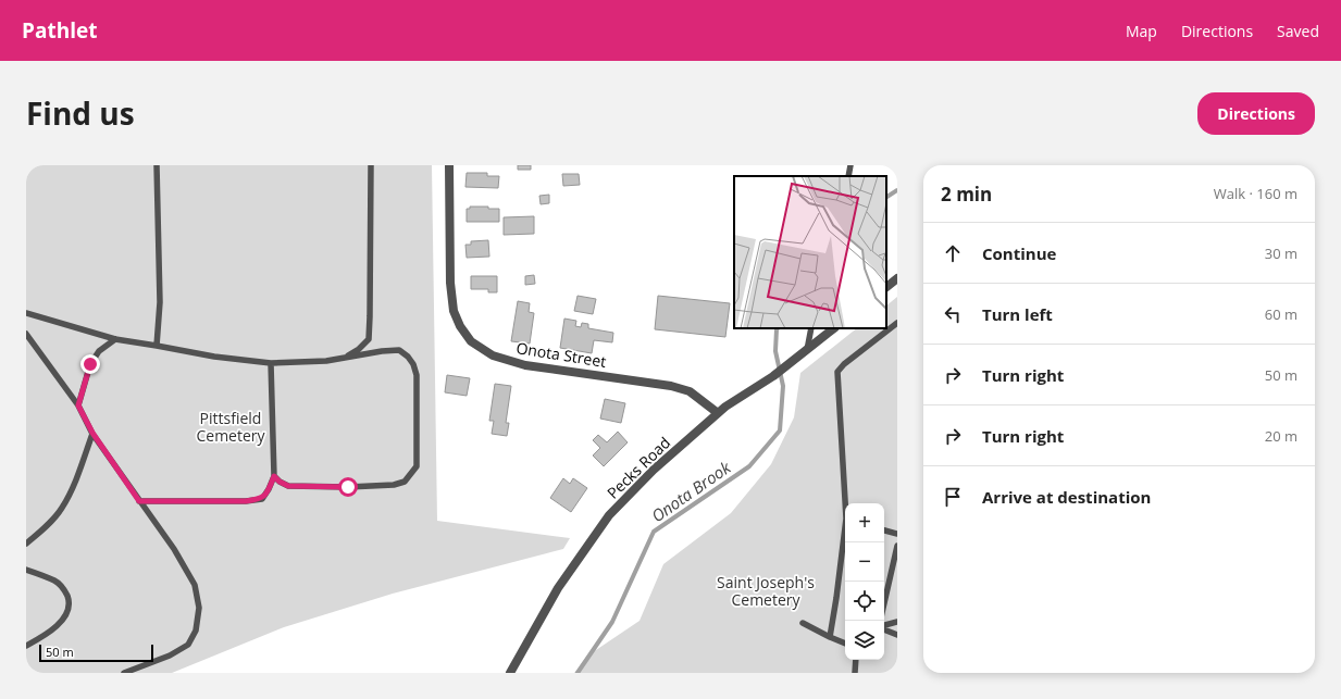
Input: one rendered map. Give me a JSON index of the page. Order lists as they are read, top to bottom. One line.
{"streets":{"street":["Onota Street","Pecks Road"]},"crossings":[["Onota Street","Pecks Road"]],"water":["Onota Brook"],"parks":["Pittsfield Cemetery","Saint Joseph's Cemetery"],"scale_bar":"50 m","page":{"header":"Pathlet","nav":["Map","Directions","Saved"],"title":"Find us","buttons":"Directions","heading":["2 min","Walk · 160 m"],"list":[["Continue","30 m"],["Turn left","60 m"],["Turn right","50 m"],["Turn right","20 m"],"Arrive at destination"],"map_buttons":["+","−"],"scale":"50 m"}}
